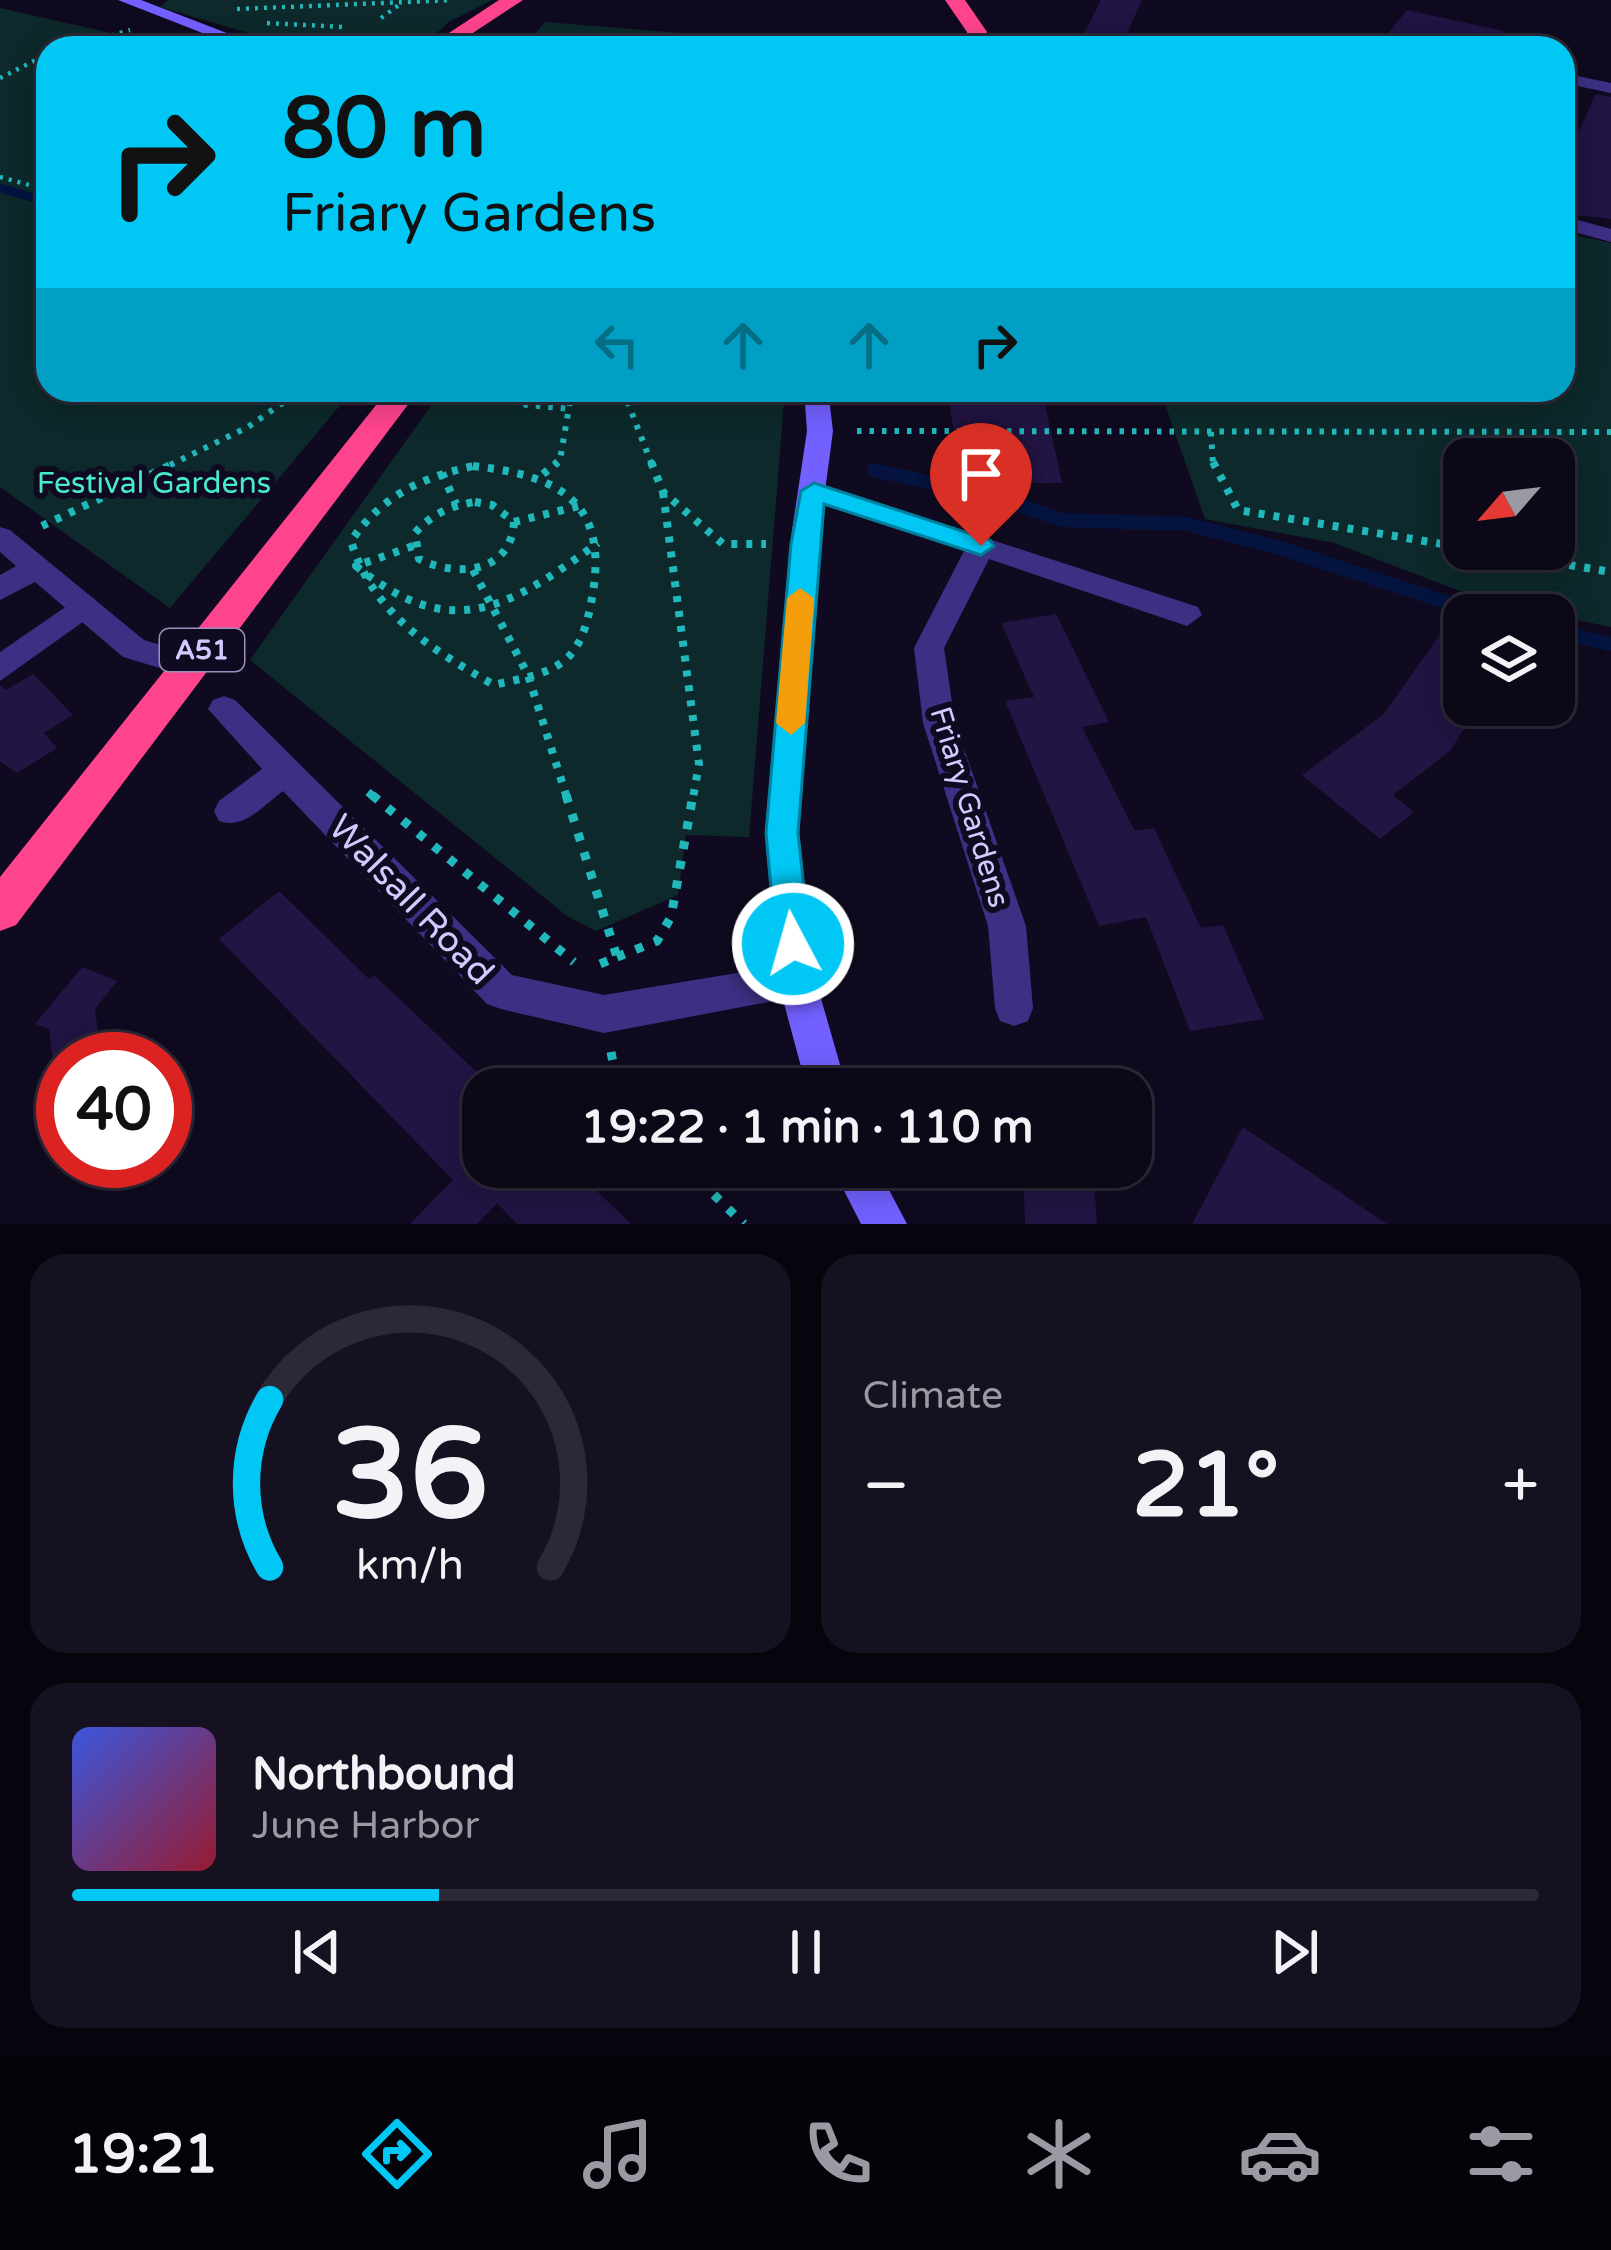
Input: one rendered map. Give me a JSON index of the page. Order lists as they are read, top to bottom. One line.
{"streets":{"highway":["A51"],"street":["Friary Gardens","Walsall Road"]},"parks":["Festival Gardens"],"north":"bottom left","page":{"turn":["80 m","Friary Gardens"],"limit":"40","trip":"19:22 · 1 min · 110 m","tile":"Climate","heat":["−","21°","+"],"song":["Northbound","June Harbor"],"tabs":"19:21","gauge":["36","km/h"]}}
